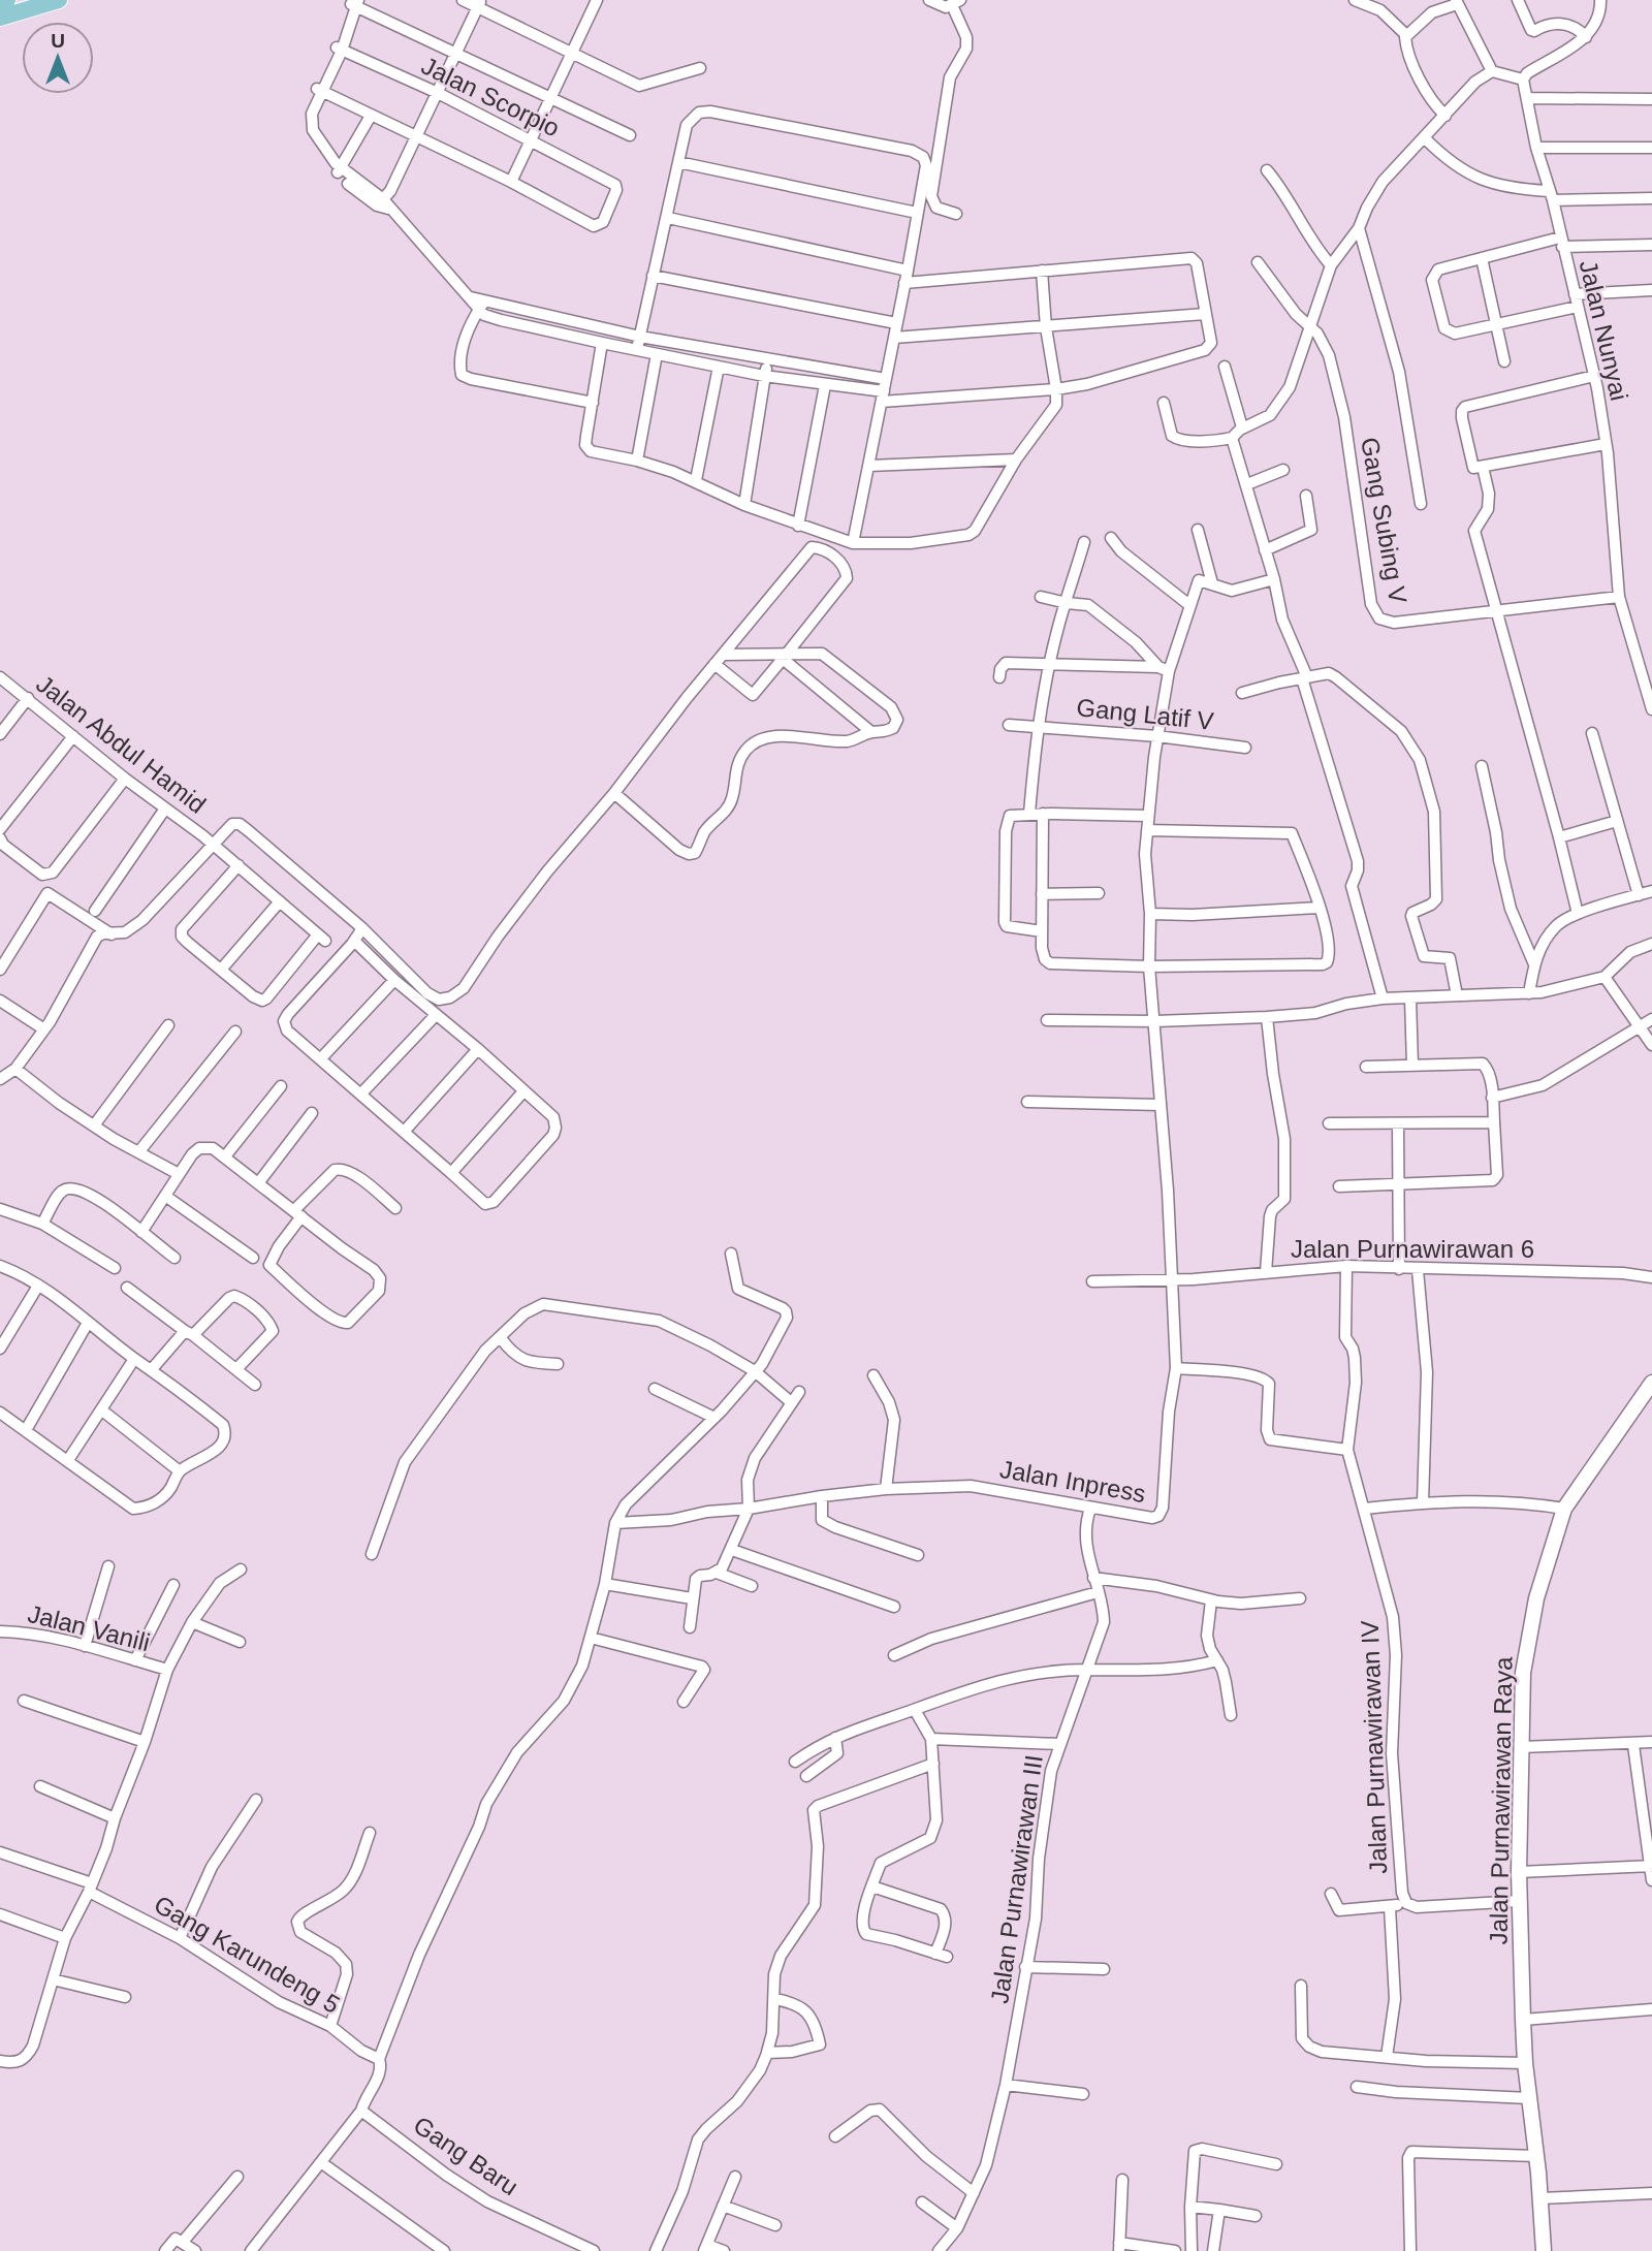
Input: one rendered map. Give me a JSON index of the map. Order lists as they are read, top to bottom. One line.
{"streets":{"street":["Jalan Scorpio","Jalan Nunyai","Gang Subing V","Gang Latif V","Jalan Abdul Hamid","Jalan Purnawirawan 6","Jalan Inpress","Jalan Vanili","Jalan Purnawirawan IV","Jalan Purnawirawan Raya","Jalan Purnawirawan III","Gang Karundeng 5","Gang Baru"]},"crossings":[["Jalan Nunyai","Gang Subing V"],["Gang Latif V","Jalan Inpress"],["Jalan Purnawirawan 6","Jalan Inpress"],["Jalan Purnawirawan 6","Jalan Purnawirawan IV"],["Jalan Inpress","Jalan Purnawirawan III"],["Jalan Purnawirawan IV","Jalan Purnawirawan Raya"]],"north":"top"}
